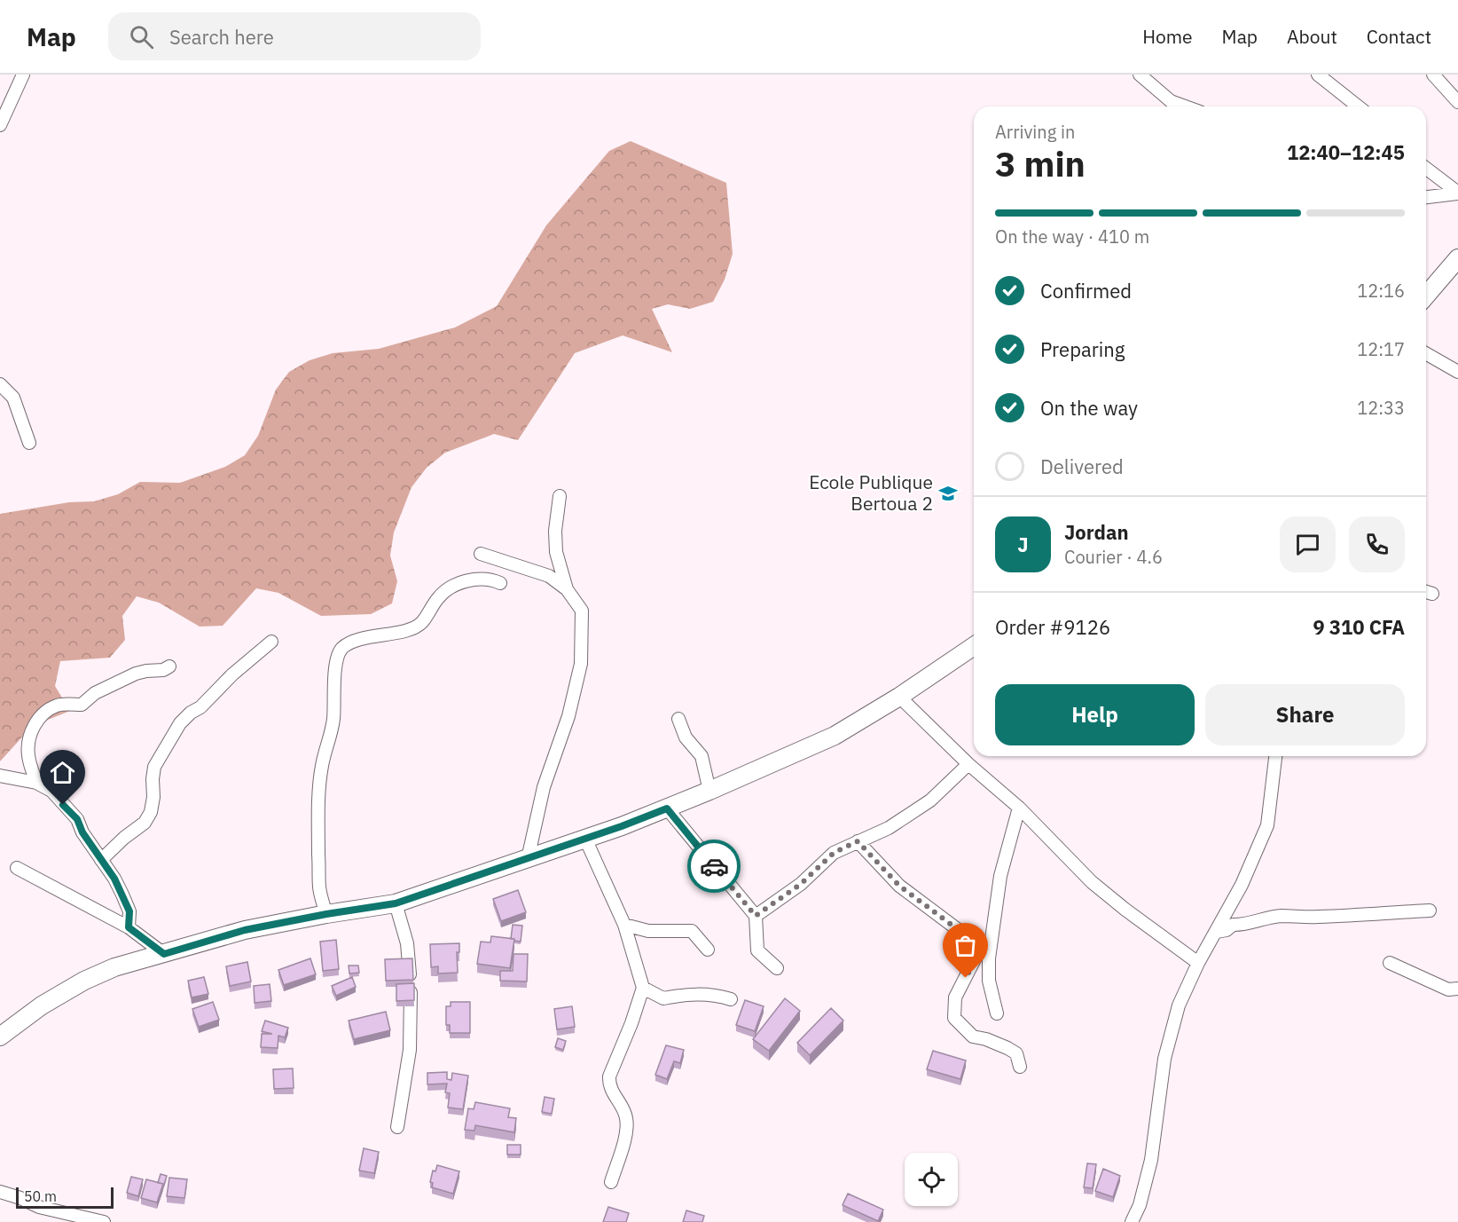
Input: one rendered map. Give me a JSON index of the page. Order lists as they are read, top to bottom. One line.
{"places":{"school or university":["Ecole Publique Bertoua 2"]},"scale_bar":"50 m","page":{"header":"Map","search":"Search here","nav":["Home","Map","About","Contact"],"heading":["3 min","Arriving in","12:40–12:45"],"panel":["Jordan","Courier · 4.6","Order #9126","9 310 CFA"],"bar":"On the way · 410 m","list":[["Confirmed","12:16"],["Preparing","12:17"],["On the way","12:33"],"Delivered"],"round":"J","buttons":["Help","Share"],"scale":"50 m"}}
